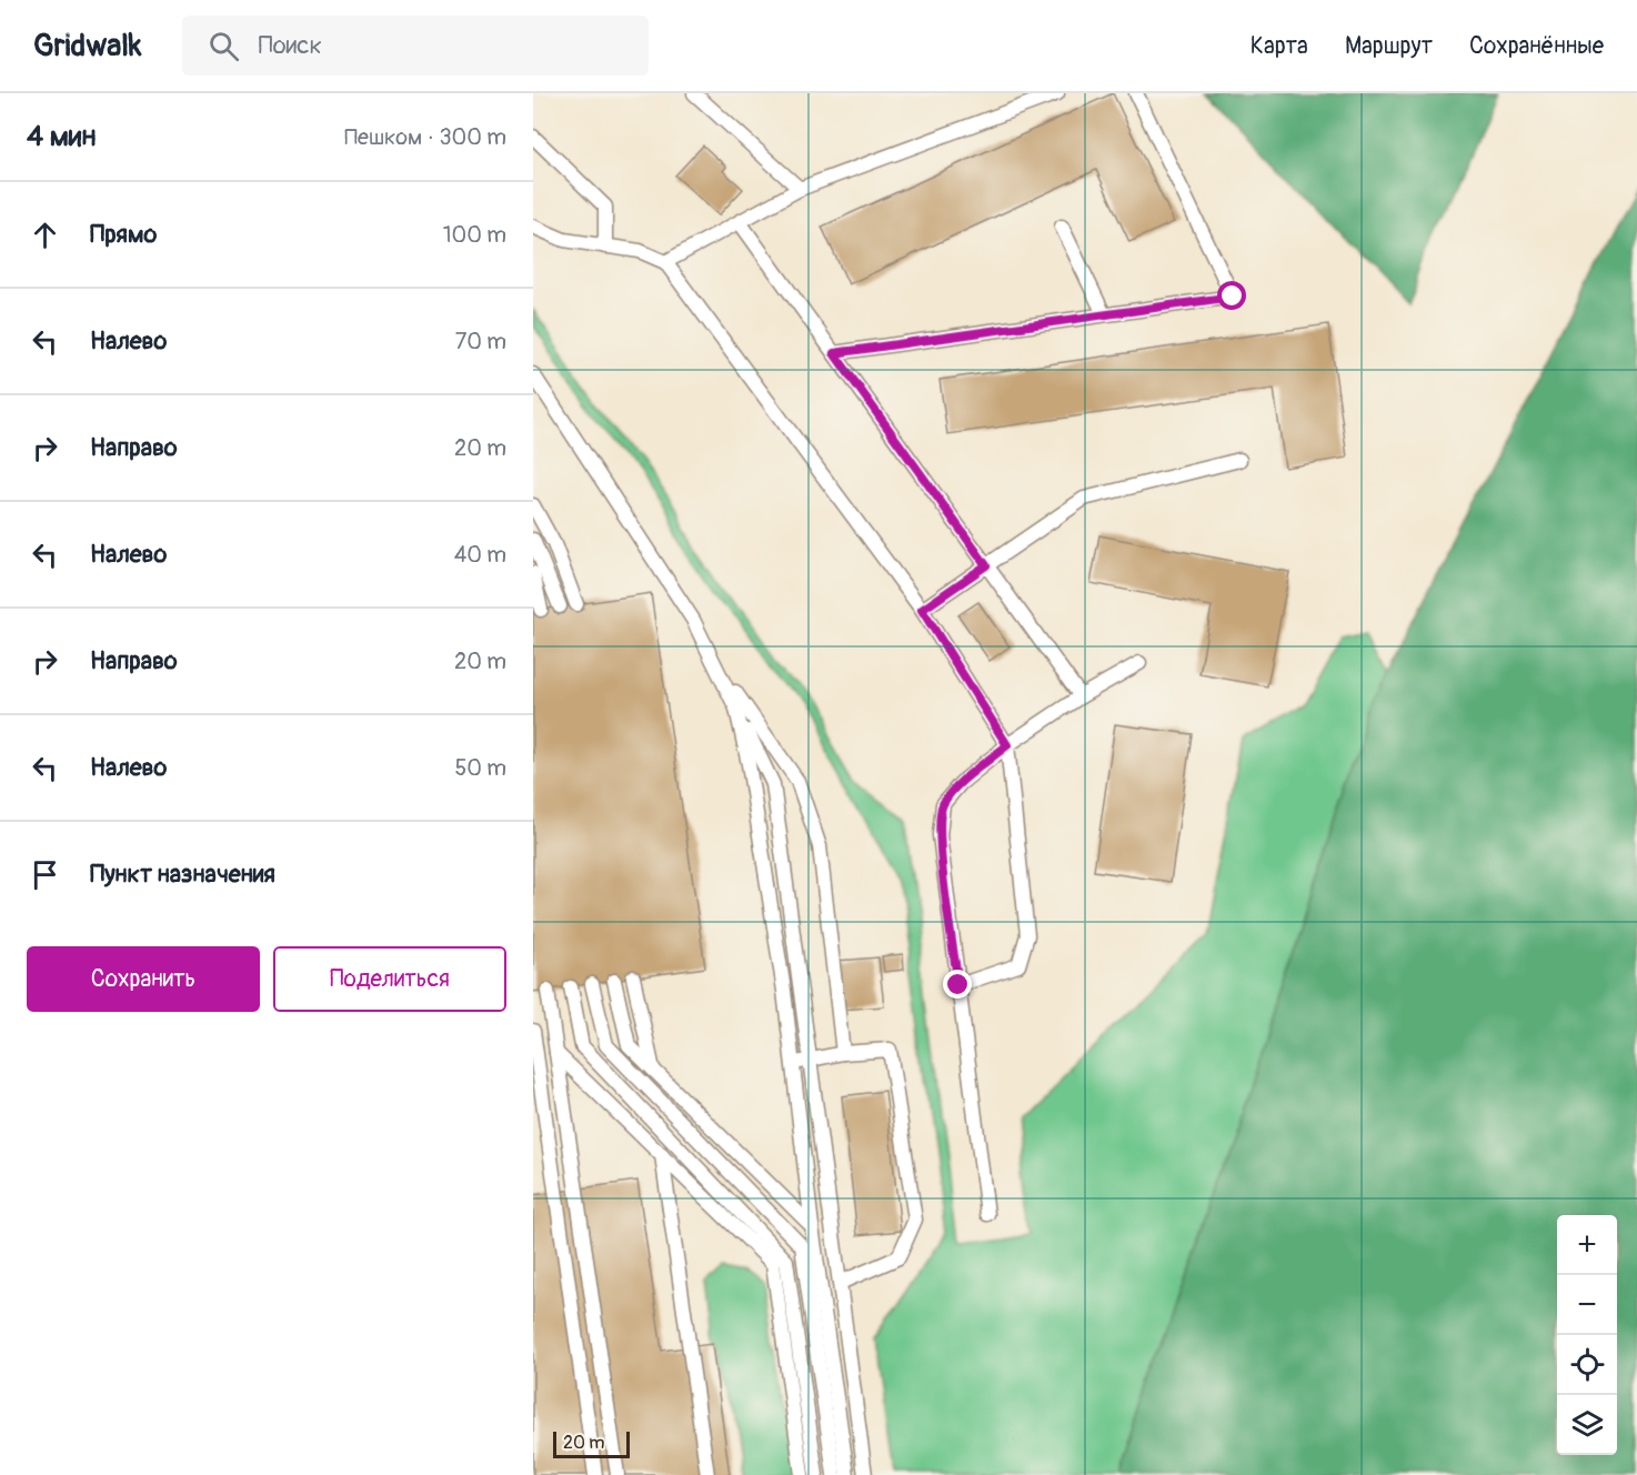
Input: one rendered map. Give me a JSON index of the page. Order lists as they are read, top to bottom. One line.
{"scale_bar":"20 m","page":{"header":"Gridwalk","search":"Поиск","nav":["Карта","Маршрут","Сохранённые"],"heading":["4 мин","Пешком · 300 m"],"list":[["Прямо","100 m"],["Налево","70 m"],["Направо","20 m"],["Налево","40 m"],["Направо","20 m"],["Налево","50 m"],"Пункт назначения"],"buttons":["Сохранить","Поделиться"],"map_buttons":["+","−"],"scale":"20 m"}}
